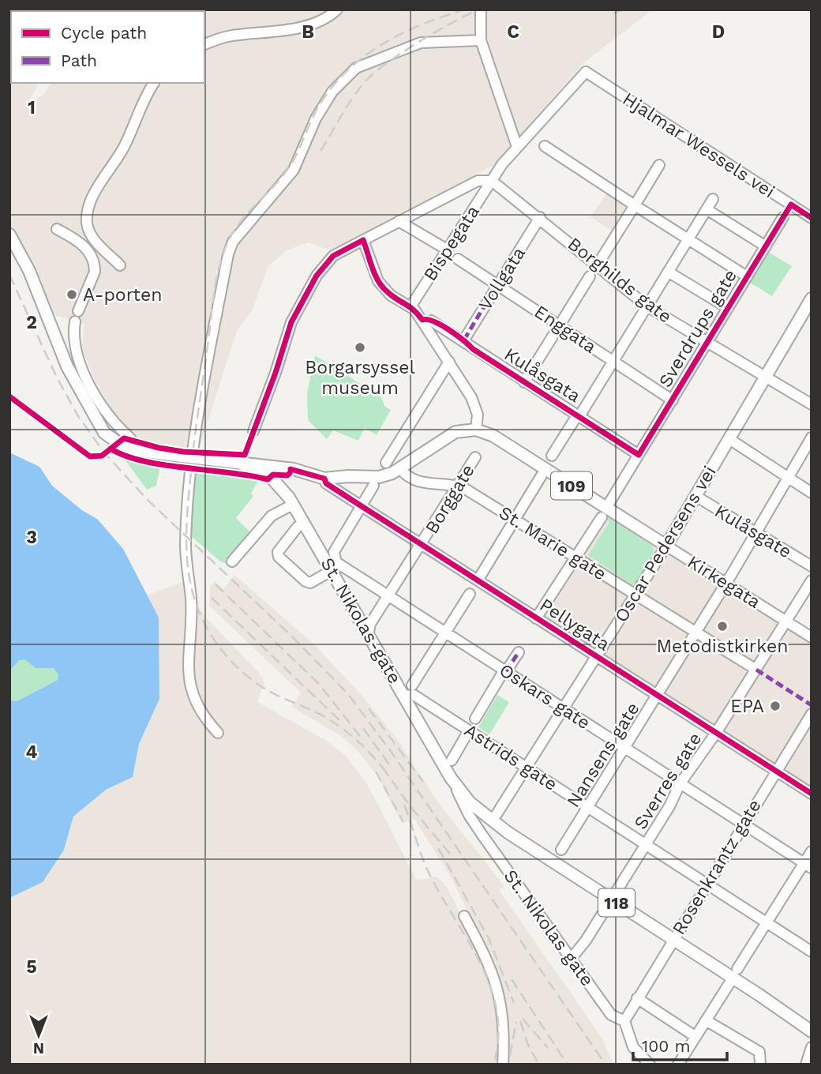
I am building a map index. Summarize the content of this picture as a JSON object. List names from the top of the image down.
{
  "streets": {
    "main road": [
      "109",
      "Oscar Pedersens vei",
      "Kirkegata",
      "St. Nikolas-gate",
      "118"
    ],
    "street": [
      "Hjalmar Wessels vei",
      "Bispegata",
      "Vollgata",
      "Borghilds gate",
      "Sverdrups gate",
      "Enggata",
      "Kulåsgata",
      "Borggate",
      "Kulåsgate",
      "St. Marie gate",
      "Pellygata",
      "Oskars gate",
      "Nansens gate",
      "Astrids gate",
      "Sverres gate",
      "Rosenkrantz gate",
      "St. Nikolas gate"
    ]
  },
  "crossings": [
    ["Hjalmar Wessels vei", "Bispegata"],
    ["Bispegata", "Borghilds gate"],
    ["Vollgata", "Borghilds gate"],
    ["Vollgata", "Enggata"],
    ["Vollgata", "Kulåsgata"],
    ["Borghilds gate", "Sverdrups gate"],
    ["Borghilds gate", "Oscar Pedersens vei"],
    ["Sverdrups gate", "Enggata"],
    ["Sverdrups gate", "Kulåsgata"],
    ["Sverdrups gate", "St. Marie gate"],
    ["Sverdrups gate", "Kirkegata"],
    ["Sverdrups gate", "Pellygata"],
    ["Borggate", "St. Marie gate"],
    ["Borggate", "St. Nikolas-gate"],
    ["Borggate", "Pellygata"],
    ["Borggate", "Oskars gate"],
    ["Kulåsgate", "Oscar Pedersens vei"],
    ["Kulåsgate", "Nansens gate"],
    ["St. Marie gate", "Oscar Pedersens vei"],
    ["St. Marie gate", "Nansens gate"],
    ["St. Marie gate", "Sverres gate"],
    ["Oscar Pedersens vei", "Kirkegata"],
    ["Oscar Pedersens vei", "Pellygata"],
    ["Oscar Pedersens vei", "Oskars gate"],
    ["Oscar Pedersens vei", "Astrids gate"],
    ["Kirkegata", "Nansens gate"],
    ["Kirkegata", "Sverres gate"],
    ["St. Nikolas-gate", "Oskars gate"],
    ["St. Nikolas-gate", "Astrids gate"],
    ["St. Nikolas-gate", "118"],
    ["St. Nikolas-gate", "St. Nikolas gate"],
    ["Pellygata", "Nansens gate"],
    ["Pellygata", "Sverres gate"],
    ["Pellygata", "Rosenkrantz gate"],
    ["Oskars gate", "Nansens gate"],
    ["Oskars gate", "Sverres gate"],
    ["Oskars gate", "Rosenkrantz gate"],
    ["Nansens gate", "Astrids gate"],
    ["Astrids gate", "Sverres gate"],
    ["Astrids gate", "Rosenkrantz gate"],
    ["Sverres gate", "118"],
    ["Sverres gate", "St. Nikolas gate"],
    ["Rosenkrantz gate", "118"],
    ["Rosenkrantz gate", "St. Nikolas gate"],
    ["118", "St. Nikolas gate"]
  ],
  "places": [
    "A-porten",
    "Borgarsyssel museum",
    "Metodistkirken",
    "EPA"
  ],
  "legend": ["Cycle path", "Path"],
  "scale_bar": "100 m",
  "north": "bottom",
  "grid": {
    "columns": ["B", "C", "D"],
    "rows": [
      "1",
      "2",
      "3",
      "4",
      "5"
    ]
  }
}
